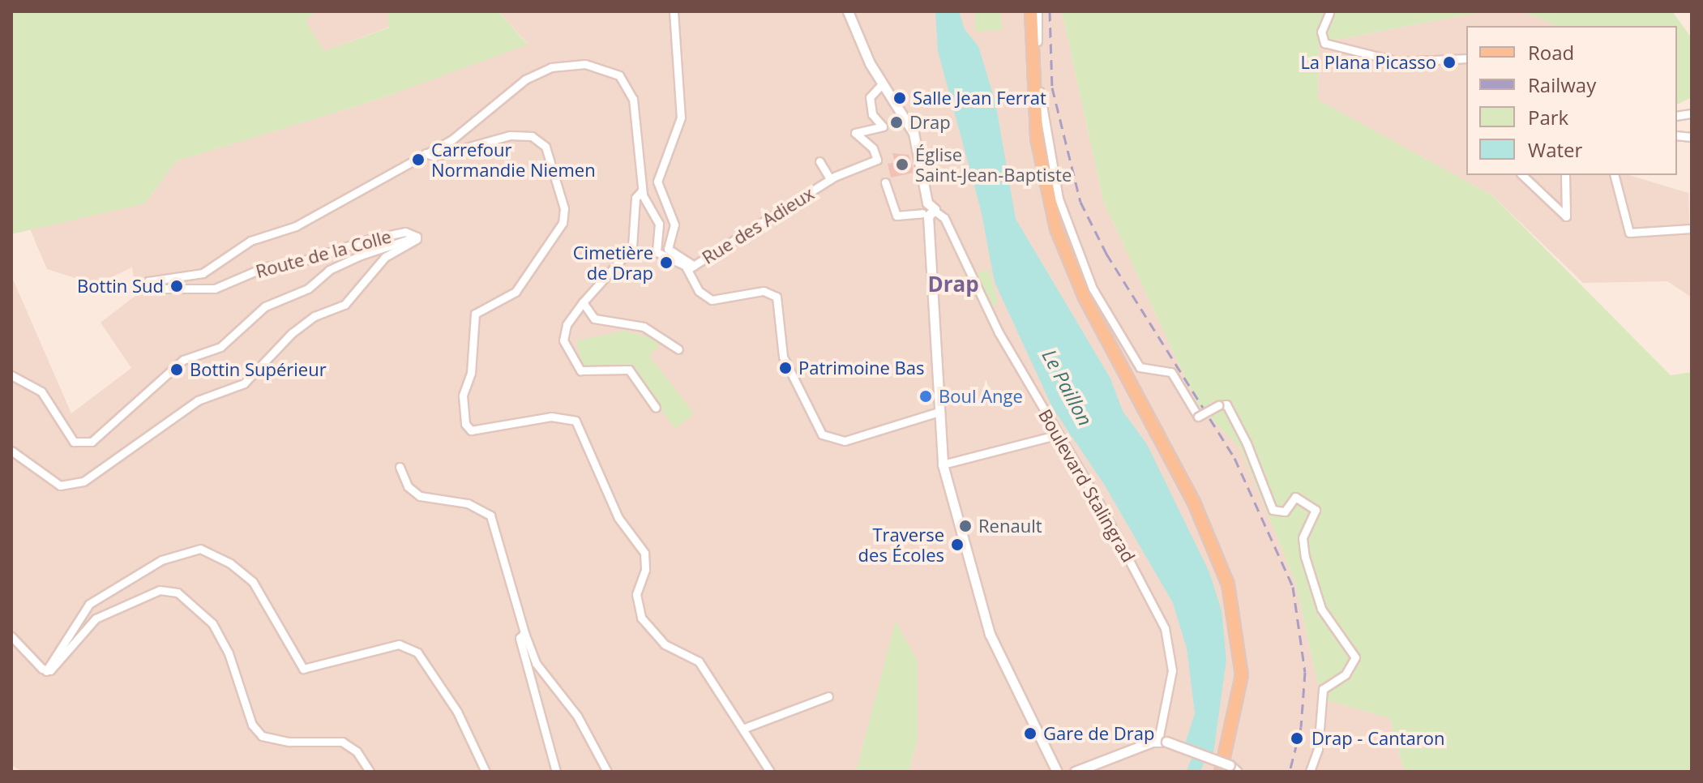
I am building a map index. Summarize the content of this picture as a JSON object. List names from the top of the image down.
{
  "streets": {
    "street": ["Rue des Adieux", "Route de la Colle", "Boulevard Stalingrad"]
  },
  "districts": ["Drap"],
  "water": ["Le Paillon"],
  "places": [
    "La Plana Picasso",
    "Salle Jean Ferrat",
    "Drap",
    "Carrefour Normandie Niemen",
    "Église Saint-Jean-Baptiste",
    "Cimetière de Drap",
    "Bottin Sud",
    "Patrimoine Bas",
    "Bottin Supérieur",
    "Boul Ange",
    "Renault",
    "Traverse des Écoles",
    "Gare de Drap",
    "Drap - Cantaron"
  ],
  "legend": [
    "Road",
    "Railway",
    "Park",
    "Water"
  ]
}
